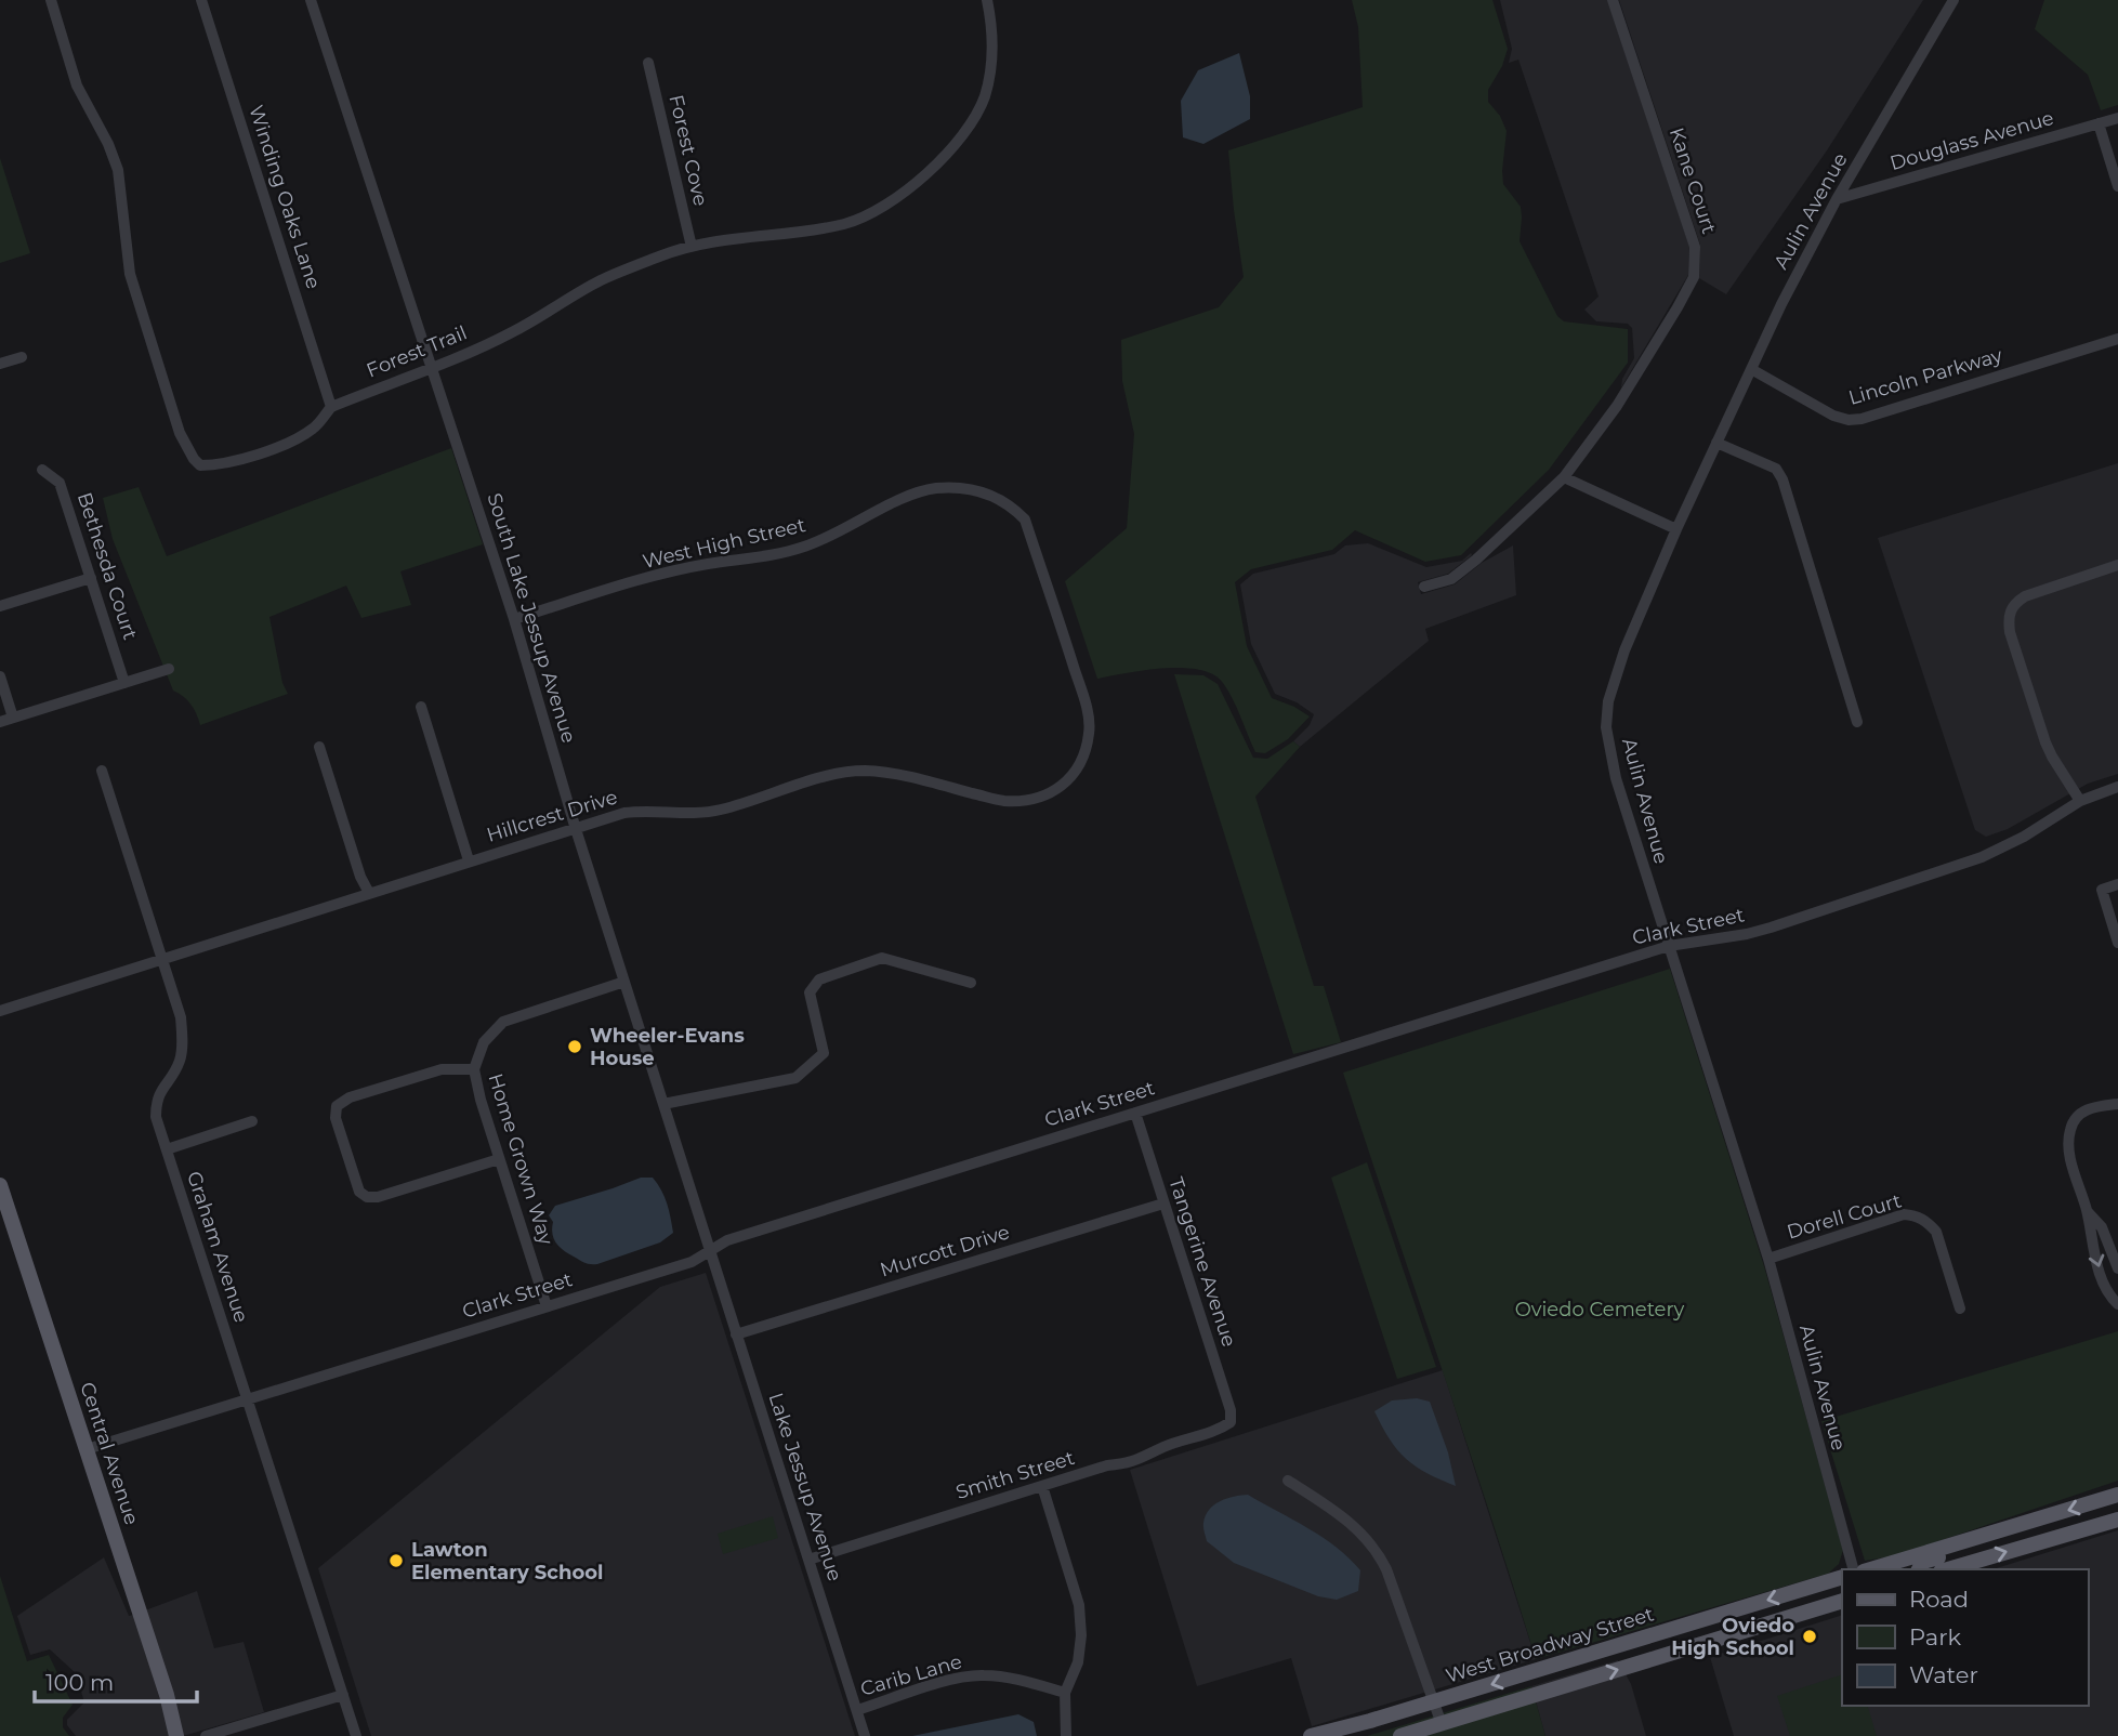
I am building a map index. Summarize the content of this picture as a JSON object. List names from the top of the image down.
{
  "streets": {
    "main road": ["Central Avenue", "West Broadway Street"],
    "street": [
      "Douglass Avenue",
      "Forest Cove",
      "Kane Court",
      "Winding Oaks Lane",
      "Aulin Avenue",
      "Forest Trail",
      "Lincoln Parkway",
      "West High Street",
      "Bethesda Court",
      "South Lake Jessup Avenue",
      "Hillcrest Drive",
      "Clark Street",
      "Home Grown Way",
      "Dorell Court",
      "Graham Avenue",
      "Murcott Drive",
      "Tangerine Avenue",
      "Smith Street",
      "Lake Jessup Avenue",
      "Carib Lane"
    ]
  },
  "crossings": [
    ["Douglass Avenue", "Aulin Avenue"],
    ["Forest Cove", "Forest Trail"],
    ["Winding Oaks Lane", "Forest Trail"],
    ["Aulin Avenue", "Lincoln Parkway"],
    ["Aulin Avenue", "Clark Street"],
    ["Aulin Avenue", "Dorell Court"],
    ["Forest Trail", "South Lake Jessup Avenue"],
    ["West High Street", "South Lake Jessup Avenue"],
    ["West High Street", "Hillcrest Drive"],
    ["South Lake Jessup Avenue", "Hillcrest Drive"],
    ["South Lake Jessup Avenue", "Clark Street"],
    ["South Lake Jessup Avenue", "Home Grown Way"],
    ["South Lake Jessup Avenue", "Lake Jessup Avenue"],
    ["Hillcrest Drive", "Graham Avenue"],
    ["Clark Street", "Home Grown Way"],
    ["Clark Street", "Graham Avenue"],
    ["Clark Street", "Tangerine Avenue"],
    ["Clark Street", "Central Avenue"],
    ["Clark Street", "Lake Jessup Avenue"],
    ["Murcott Drive", "Tangerine Avenue"],
    ["Murcott Drive", "Lake Jessup Avenue"],
    ["Tangerine Avenue", "Smith Street"],
    ["Smith Street", "Lake Jessup Avenue"],
    ["Lake Jessup Avenue", "Carib Lane"]
  ],
  "parks": ["Oviedo Cemetery"],
  "places": ["Wheeler-Evans House", "Lawton Elementary School", "Oviedo High School"],
  "legend": ["Road", "Park", "Water"],
  "scale_bar": "100 m"
}
